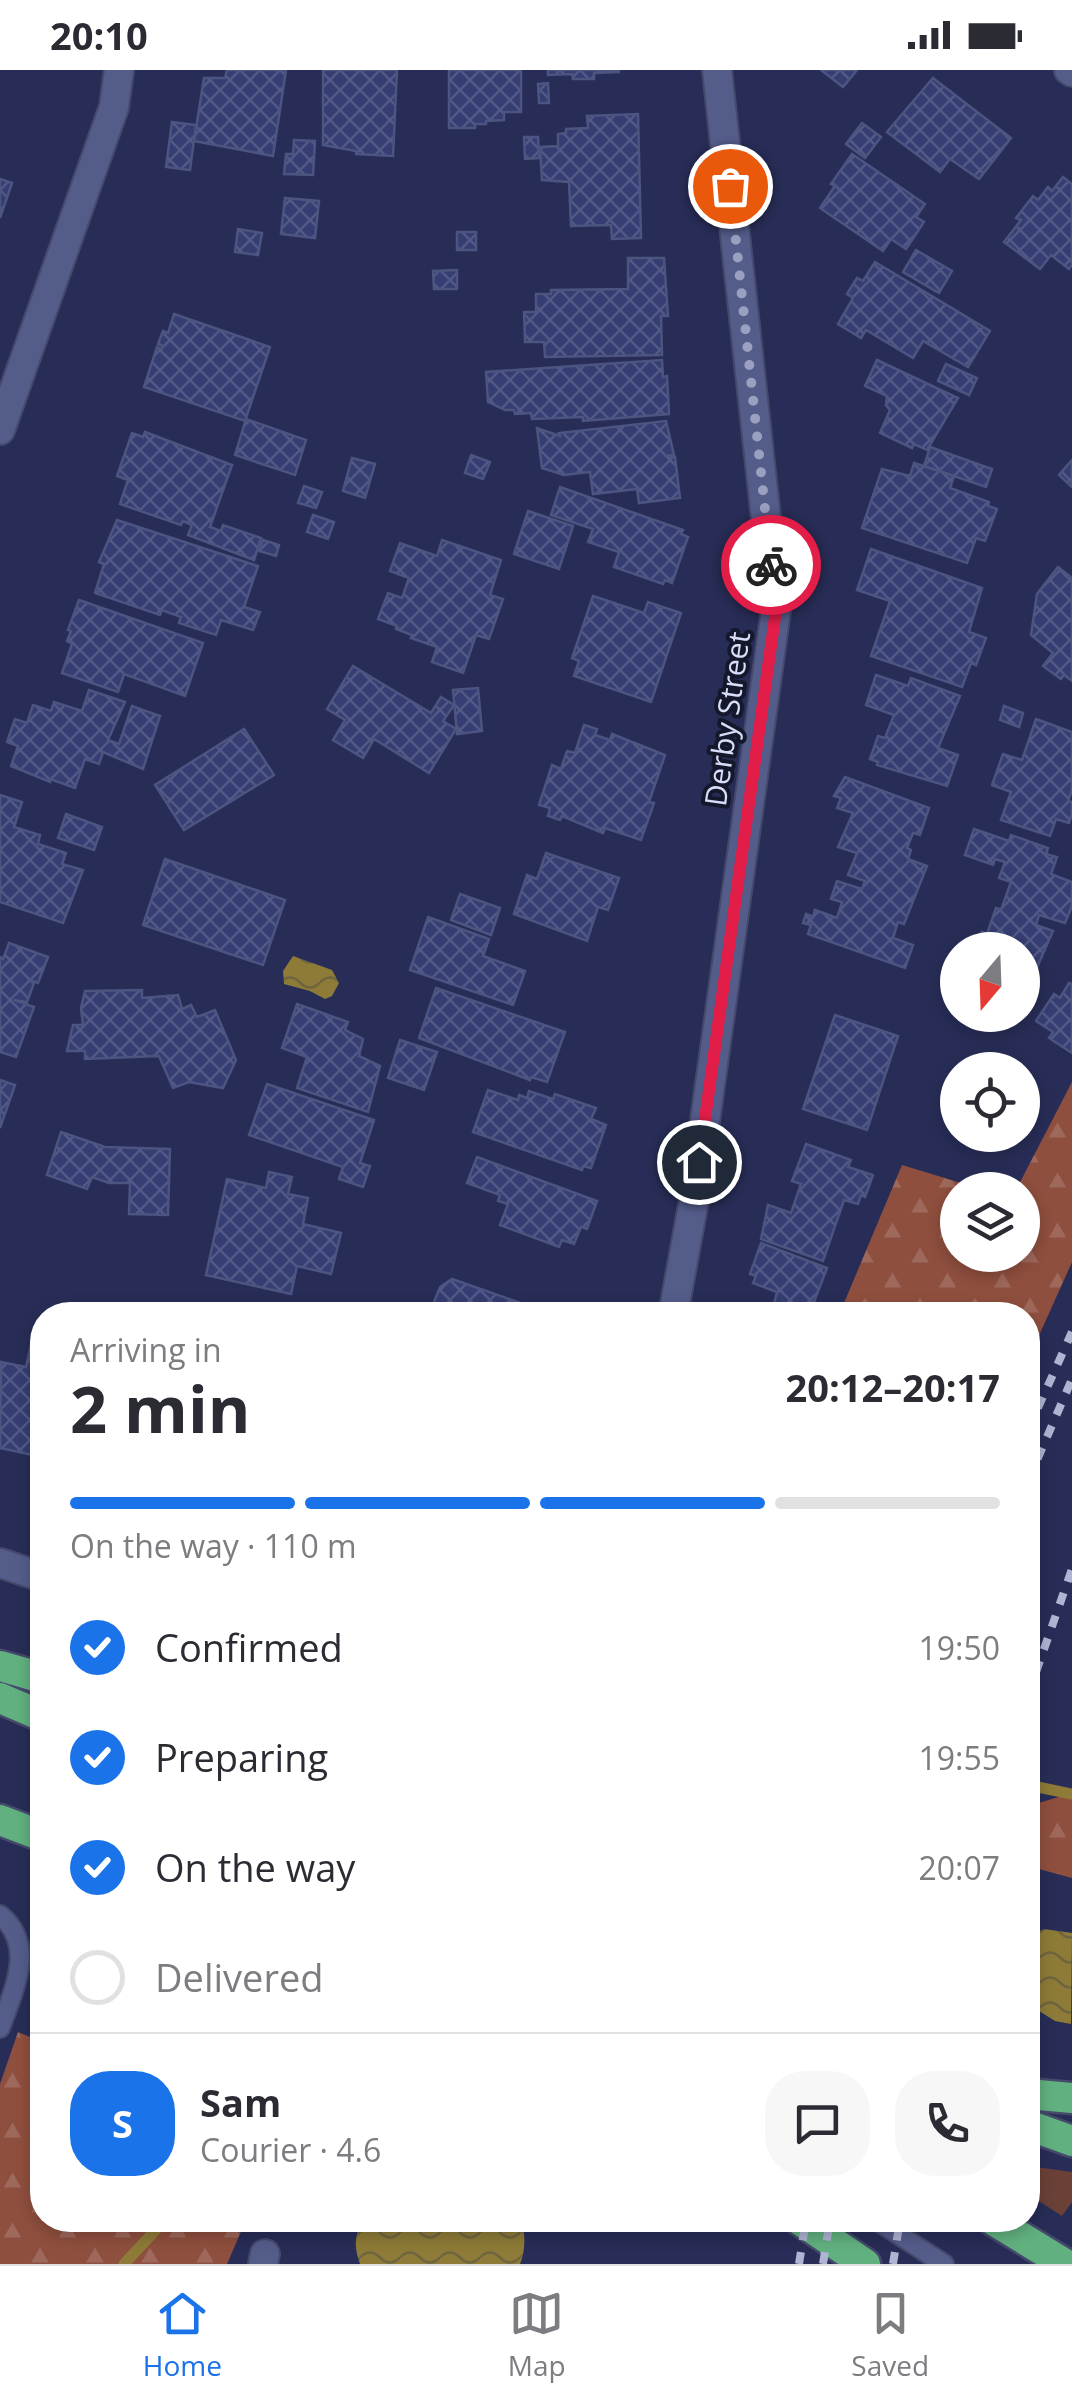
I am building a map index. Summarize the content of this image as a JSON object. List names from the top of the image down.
{
  "streets": {
    "street": ["Derby Street"]
  },
  "north": "bottom",
  "page": {
    "status": "20:10",
    "heading": ["2 min", "Arriving in", "20:12–20:17"],
    "panel": ["Sam", "Courier · 4.6"],
    "bar": "On the way · 110 m",
    "list": [
      ["Confirmed", "19:50"],
      ["Preparing", "19:55"],
      ["On the way", "20:07"],
      "Delivered"
    ],
    "round": "S",
    "tabs": ["Home", "Map", "Saved"]
  }
}
